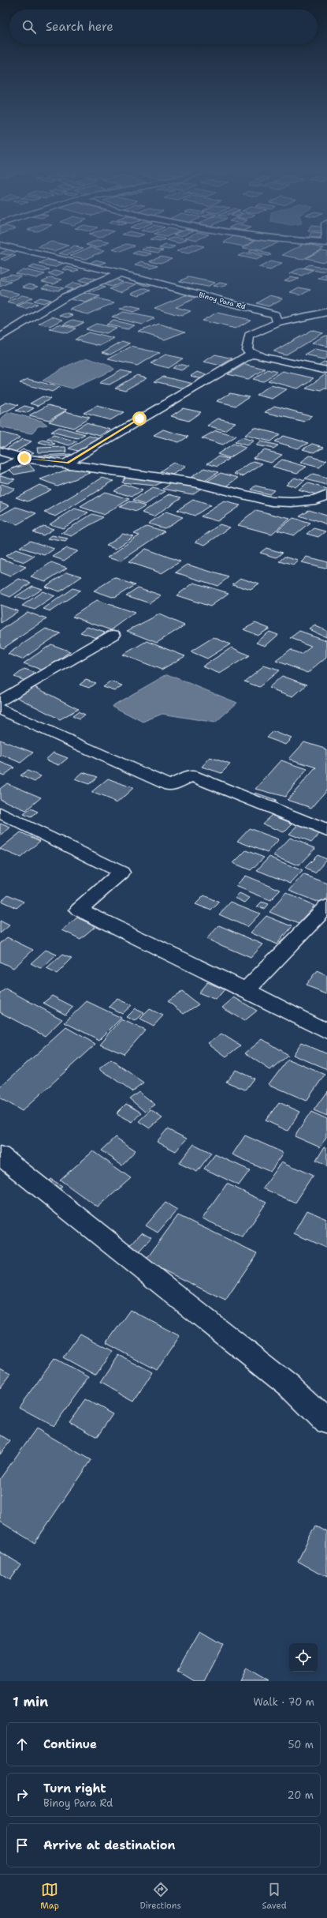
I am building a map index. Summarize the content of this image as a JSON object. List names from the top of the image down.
{
  "streets": {
    "street": ["Binoy Para Rd"]
  },
  "page": {
    "search": "Search here",
    "heading": ["1 min", "Walk · 70 m"],
    "list": [
      ["Continue", "50 m"],
      ["Turn right", "Binoy Para Rd", "20 m"],
      "Arrive at destination"
    ],
    "nav": ["Map", "Directions", "Saved"]
  }
}
